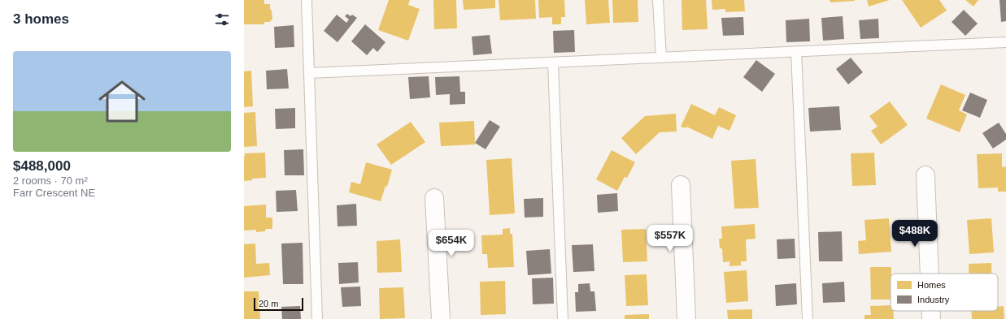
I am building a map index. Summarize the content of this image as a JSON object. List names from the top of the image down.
{
  "legend": ["Homes", "Industry"],
  "scale_bar": "20 m",
  "page": {
    "heading": "3 homes",
    "list": [
      {
        "name": "$488,000",
        "note": "2 rooms · 70 m² · Farr Crescent NE"
      }
    ],
    "price": ["$488K", "$557K", "$654K"],
    "scale": "20 m"
  }
}
